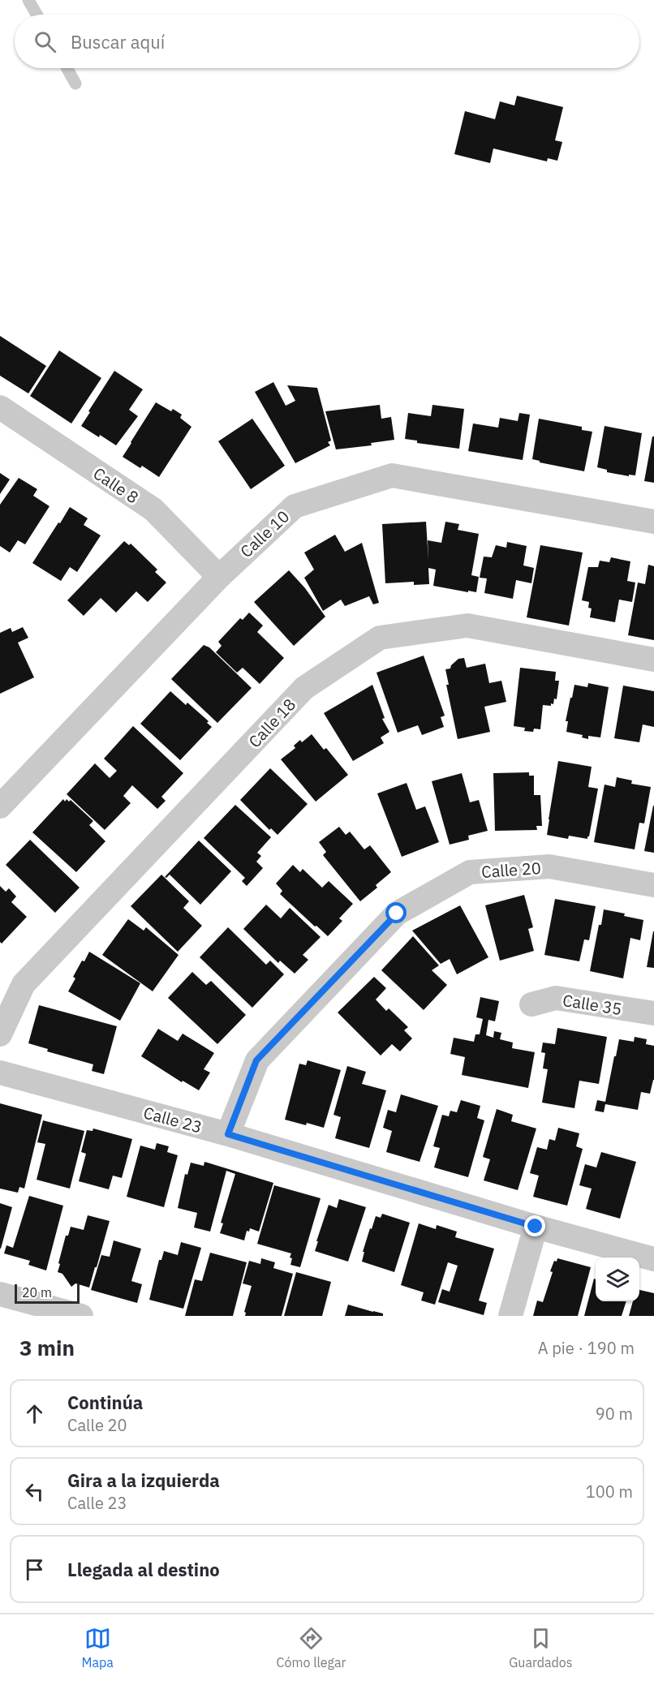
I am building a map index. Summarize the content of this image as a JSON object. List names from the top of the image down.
{
  "streets": {
    "street": [
      "Calle 8",
      "Calle 10",
      "Calle 18",
      "Calle 20",
      "Calle 35",
      "Calle 23"
    ]
  },
  "crossings": [
    ["Calle 8", "Calle 10"],
    ["Calle 20", "Calle 23"]
  ],
  "scale_bar": "20 m",
  "page": {
    "search": "Buscar aquí",
    "scale": "20 m",
    "heading": ["3 min", "A pie · 190 m"],
    "list": [
      ["Continúa", "Calle 20", "90 m"],
      ["Gira a la izquierda", "Calle 23", "100 m"],
      "Llegada al destino"
    ],
    "nav": ["Mapa", "Cómo llegar", "Guardados"]
  }
}
